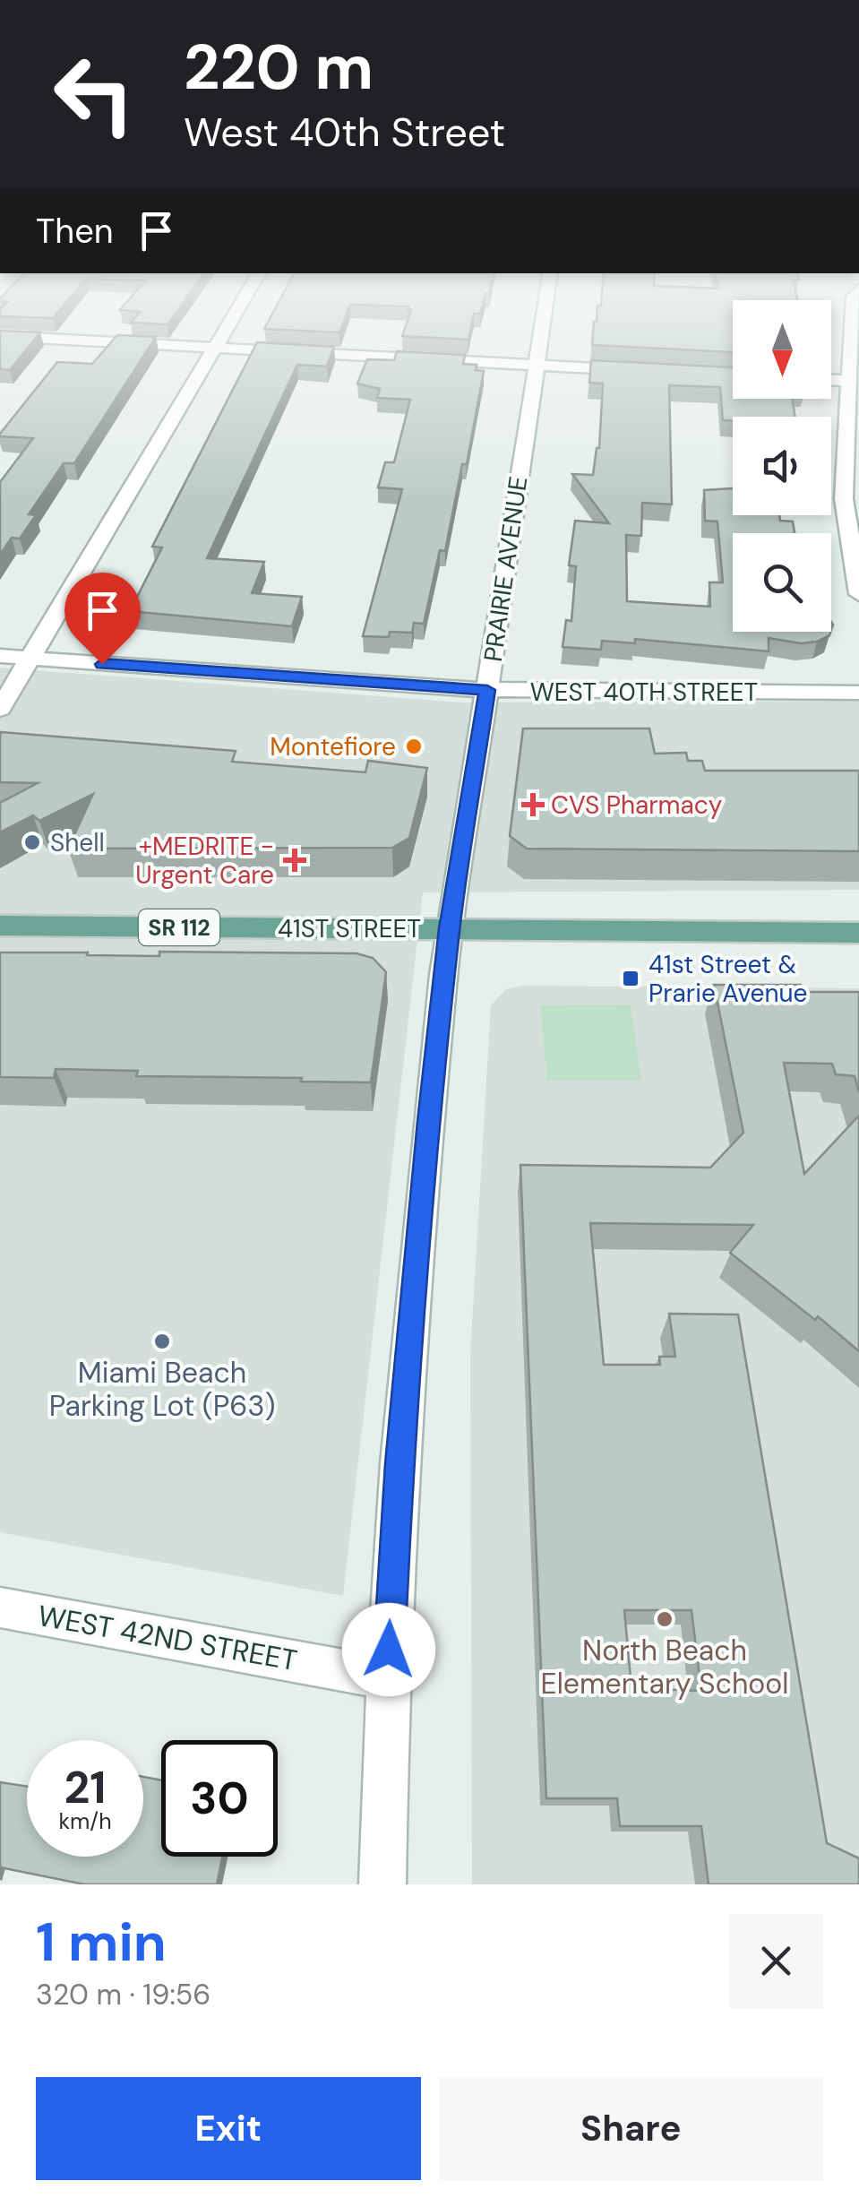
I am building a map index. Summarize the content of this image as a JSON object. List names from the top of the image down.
{
  "streets": {
    "main road": ["SR 112", "41ST STREET"],
    "street": ["PRAIRIE AVENUE", "WEST 40TH STREET", "WEST 42ND STREET"]
  },
  "crossings": [
    ["PRAIRIE AVENUE", "WEST 40TH STREET"],
    ["PRAIRIE AVENUE", "41ST STREET"],
    ["PRAIRIE AVENUE", "WEST 42ND STREET"]
  ],
  "places": {
    "other": [
      "Montefiore",
      "Shell",
      "Miami Beach Parking Lot (P63)",
      "North Beach Elementary School"
    ],
    "health": ["CVS Pharmacy", "+MEDRITE - Urgent Care"],
    "transit": ["41st Street & Prarie Avenue"]
  },
  "north": "bottom",
  "page": {
    "turn": ["220 m", "West 40th Street"],
    "then": "Then",
    "speed": "21 km/h",
    "limit": "30",
    "heading": ["1 min", "320 m · 19:56"],
    "buttons": ["Exit", "Share"]
  }
}
